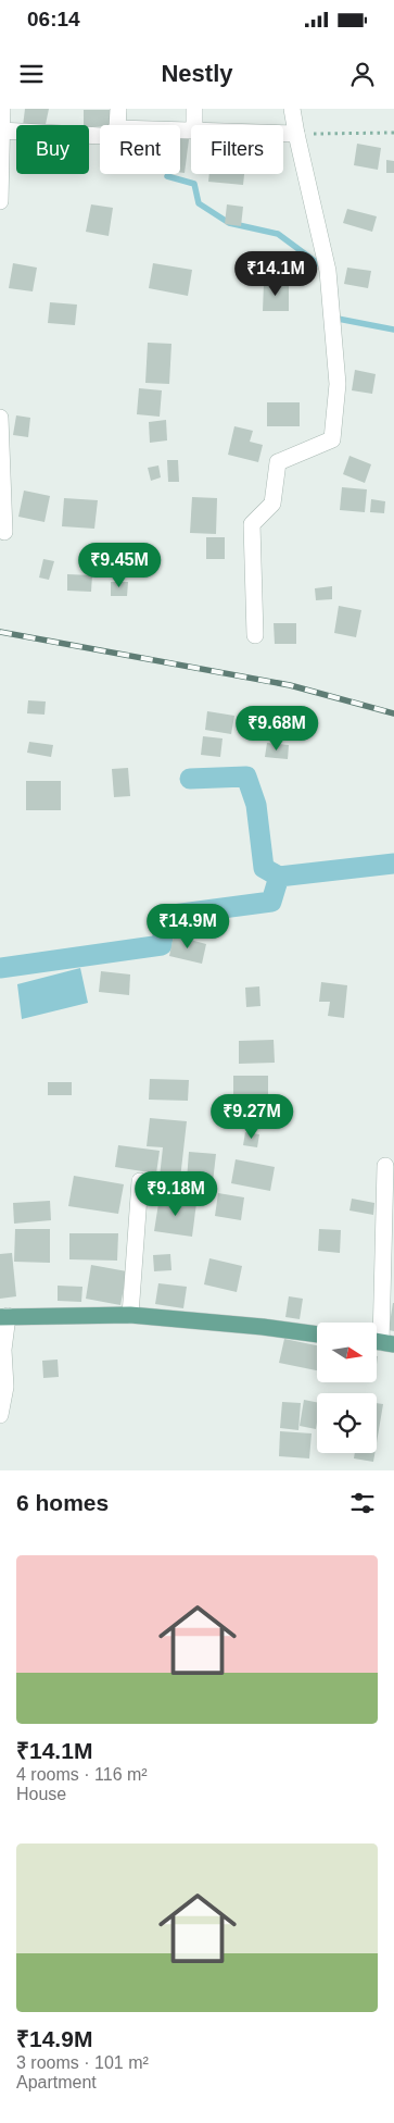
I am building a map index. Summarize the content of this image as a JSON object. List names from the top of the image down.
{
  "north": "right",
  "page": {
    "status": "06:14",
    "header": "Nestly",
    "chip": ["Buy", "Rent", "Filters"],
    "price": [
      "₹14.1M",
      "₹9.45M",
      "₹9.68M",
      "₹14.9M",
      "₹9.27M",
      "₹9.18M"
    ],
    "heading": "6 homes",
    "list": [
      {
        "name": "₹14.1M",
        "note": "4 rooms · 116 m² · House"
      },
      {
        "name": "₹14.9M",
        "note": "3 rooms · 101 m² · Apartment"
      }
    ]
  }
}
